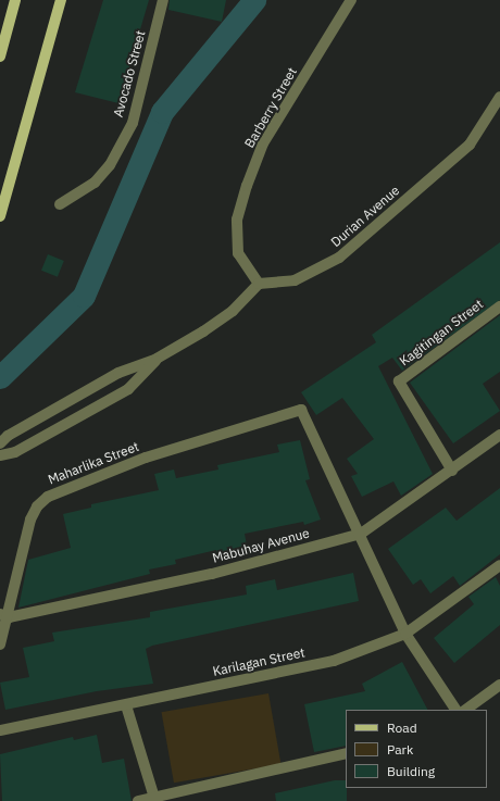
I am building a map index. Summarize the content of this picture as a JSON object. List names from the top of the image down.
{
  "streets": {
    "street": [
      "Avocado Street",
      "Barberry Street",
      "Durian Avenue",
      "Kagitingan Street",
      "Maharlika Street",
      "Mabuhay Avenue",
      "Karilagan Street"
    ]
  },
  "crossings": [
    ["Barberry Street", "Durian Avenue"],
    ["Kagitingan Street", "Mabuhay Avenue"],
    ["Maharlika Street", "Mabuhay Avenue"]
  ],
  "legend": ["Road", "Park", "Building"]
}
